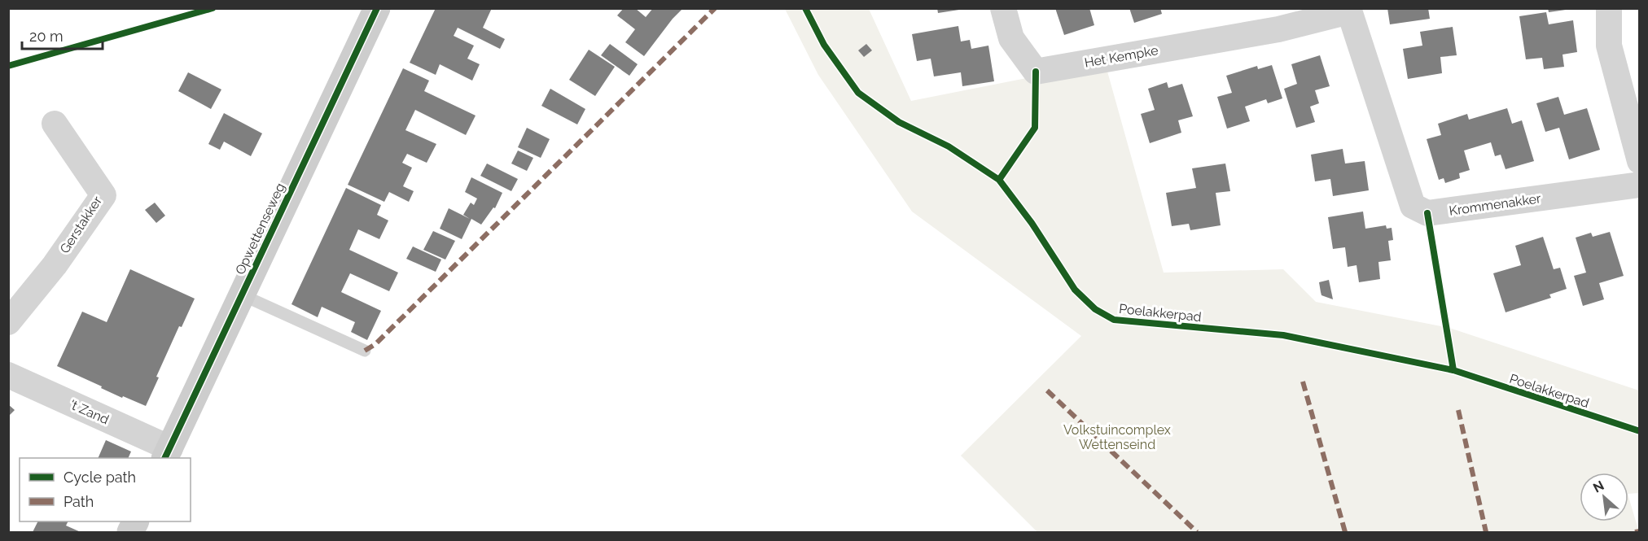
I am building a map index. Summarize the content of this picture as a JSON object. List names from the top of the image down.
{
  "streets": {
    "street": [
      "Het Kempke",
      "Krommenakker",
      "Gerstakker",
      "Opwettenseweg",
      "'t Zand"
    ],
    "cycle path": ["Poelakkerpad"]
  },
  "crossings": [
    ["Het Kempke", "Krommenakker"],
    ["Opwettenseweg", "'t Zand"]
  ],
  "parks": ["Volkstuincomplex Wettenseind"],
  "legend": ["Cycle path", "Path"],
  "scale_bar": "20 m",
  "north": "top left"
}
